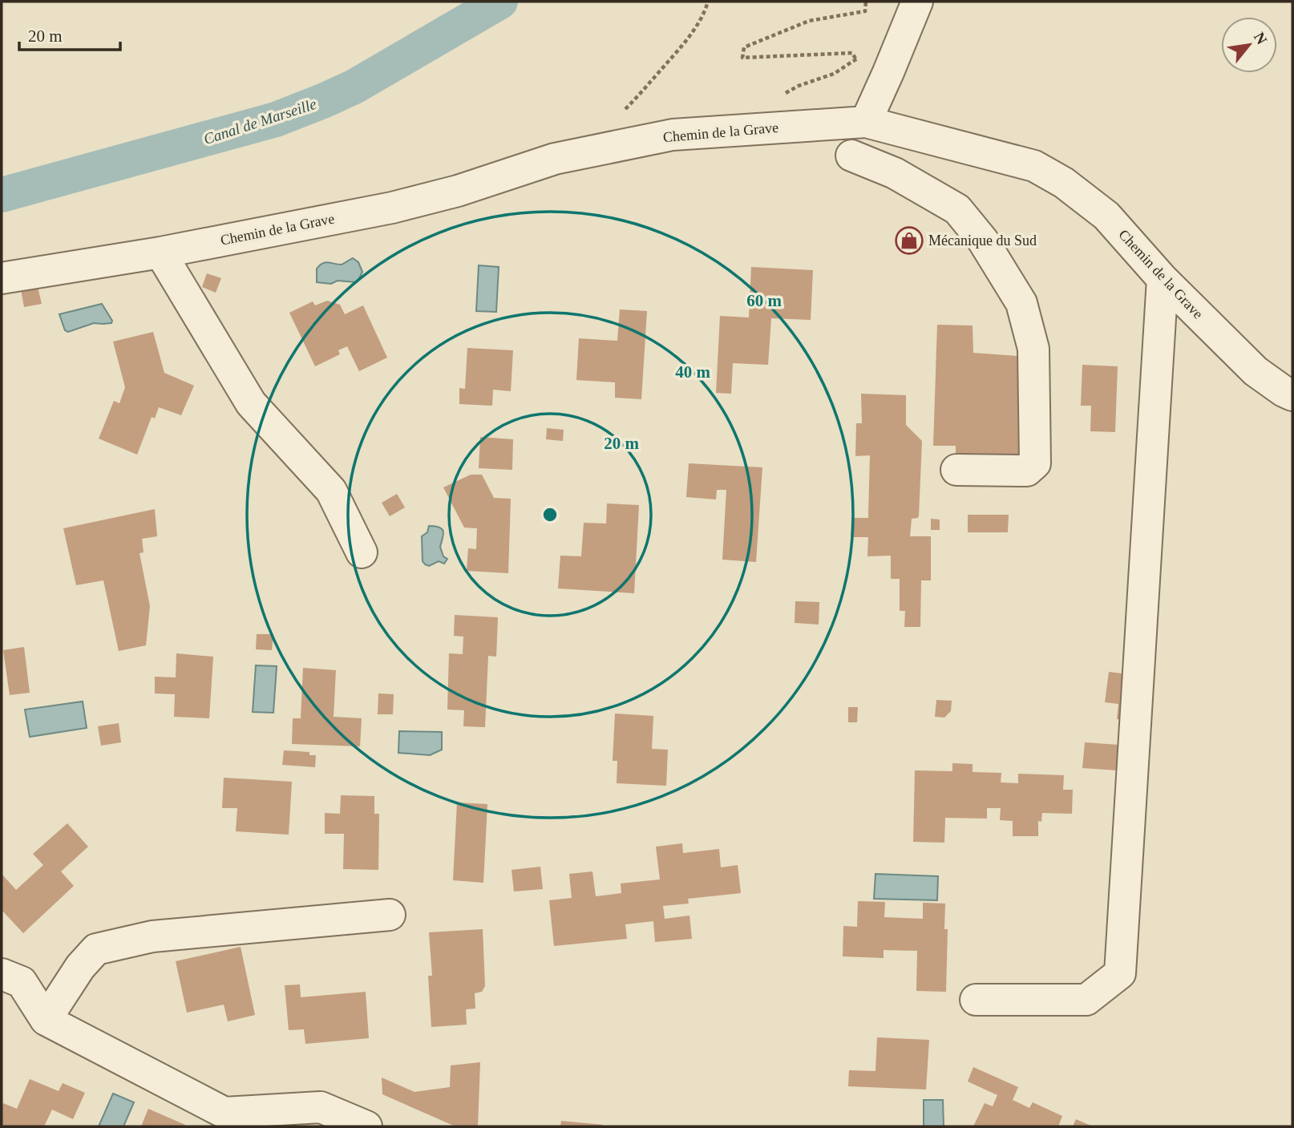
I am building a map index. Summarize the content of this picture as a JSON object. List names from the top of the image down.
{
  "streets": {
    "street": ["Chemin de la Grave"]
  },
  "water": ["Canal de Marseille"],
  "places": {
    "shop": ["Mécanique du Sud"]
  },
  "scale_bar": "20 m",
  "north": "top right",
  "rings": ["60 m", "40 m", "20 m"]
}
